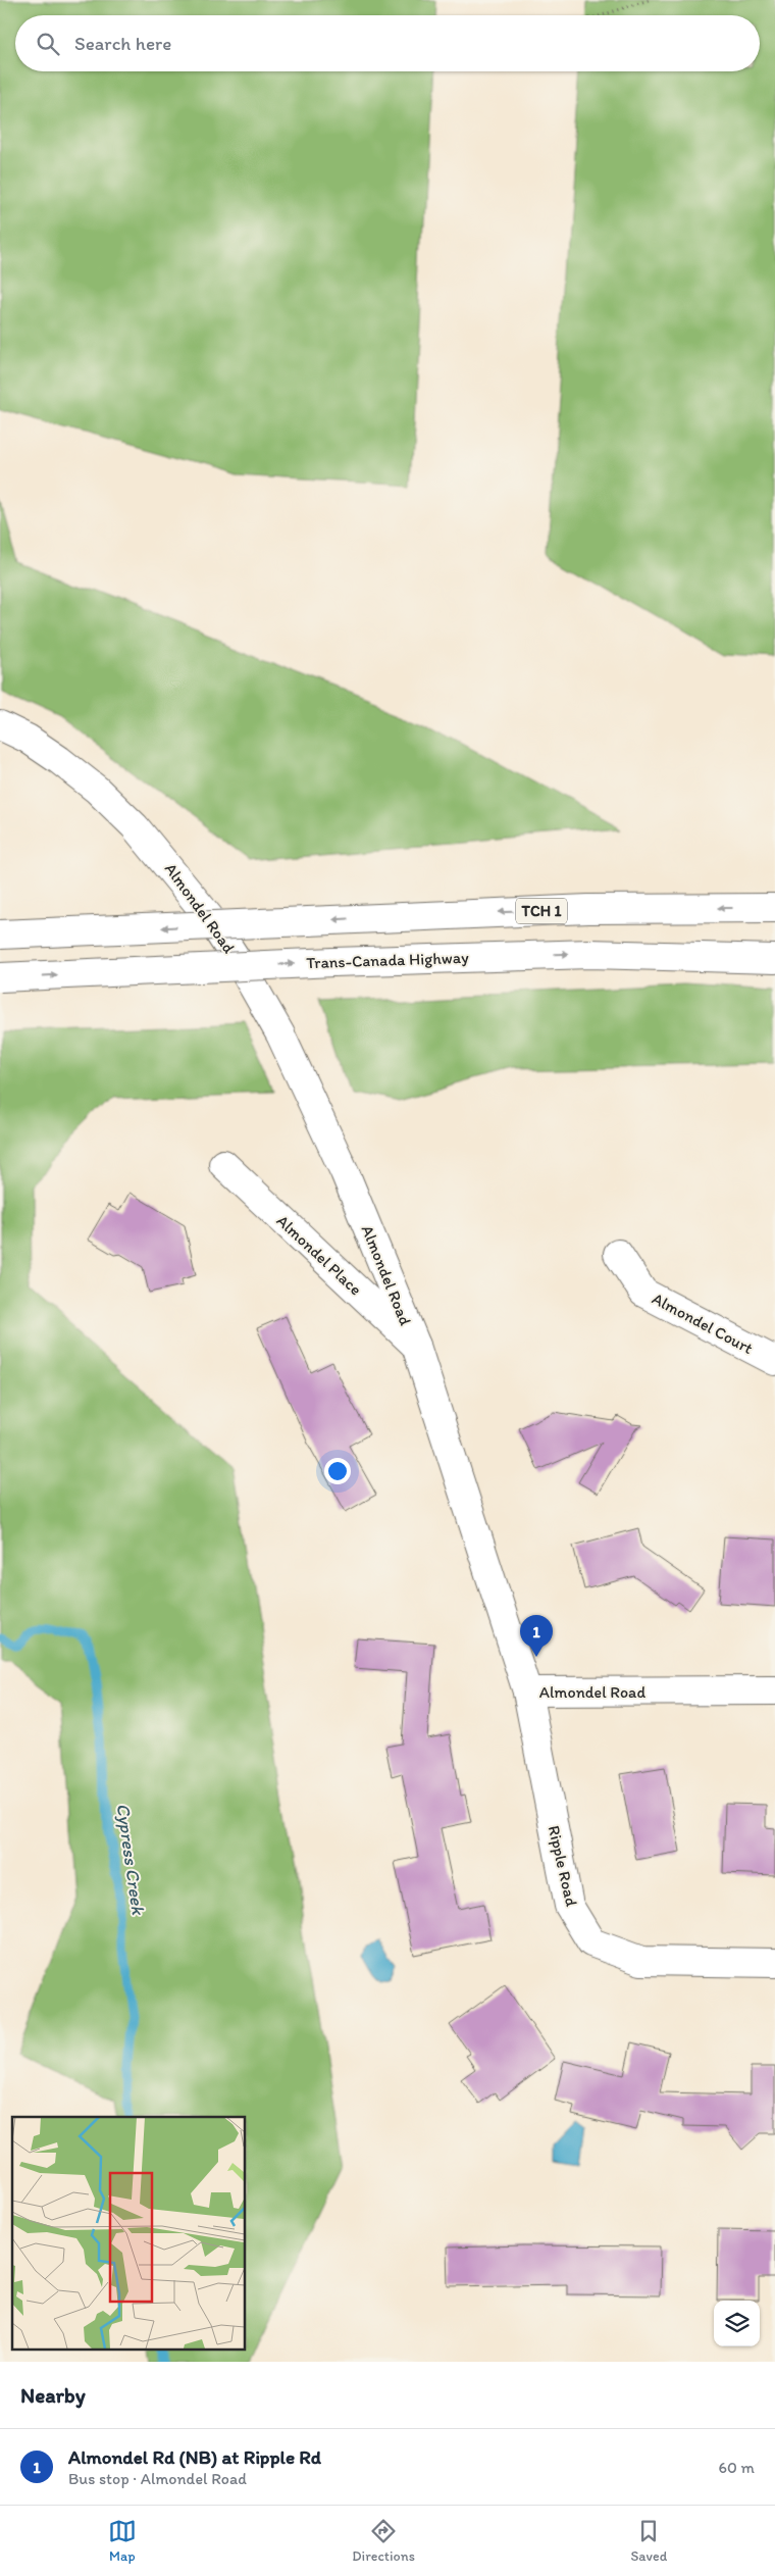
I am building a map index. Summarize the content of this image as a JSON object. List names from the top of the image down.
{
  "streets": {
    "main road": [
      "Almondel Road",
      "TCH 1",
      "Trans-Canada Highway",
      "Almondel Place",
      "Almondel Court",
      "Ripple Road"
    ]
  },
  "crossings": [
    ["Almondel Road", "Almondel Place"],
    ["Almondel Road", "Ripple Road"]
  ],
  "water": ["Cypress Creek"],
  "page": {
    "search": "Search here",
    "pins": "1",
    "heading": "Nearby",
    "list": [
      {
        "mark": "1",
        "name": "Almondel Rd (NB) at Ripple Rd",
        "note": "Bus stop · Almondel Road",
        "value": "60 m"
      }
    ],
    "nav": ["Map", "Directions", "Saved"]
  }
}
